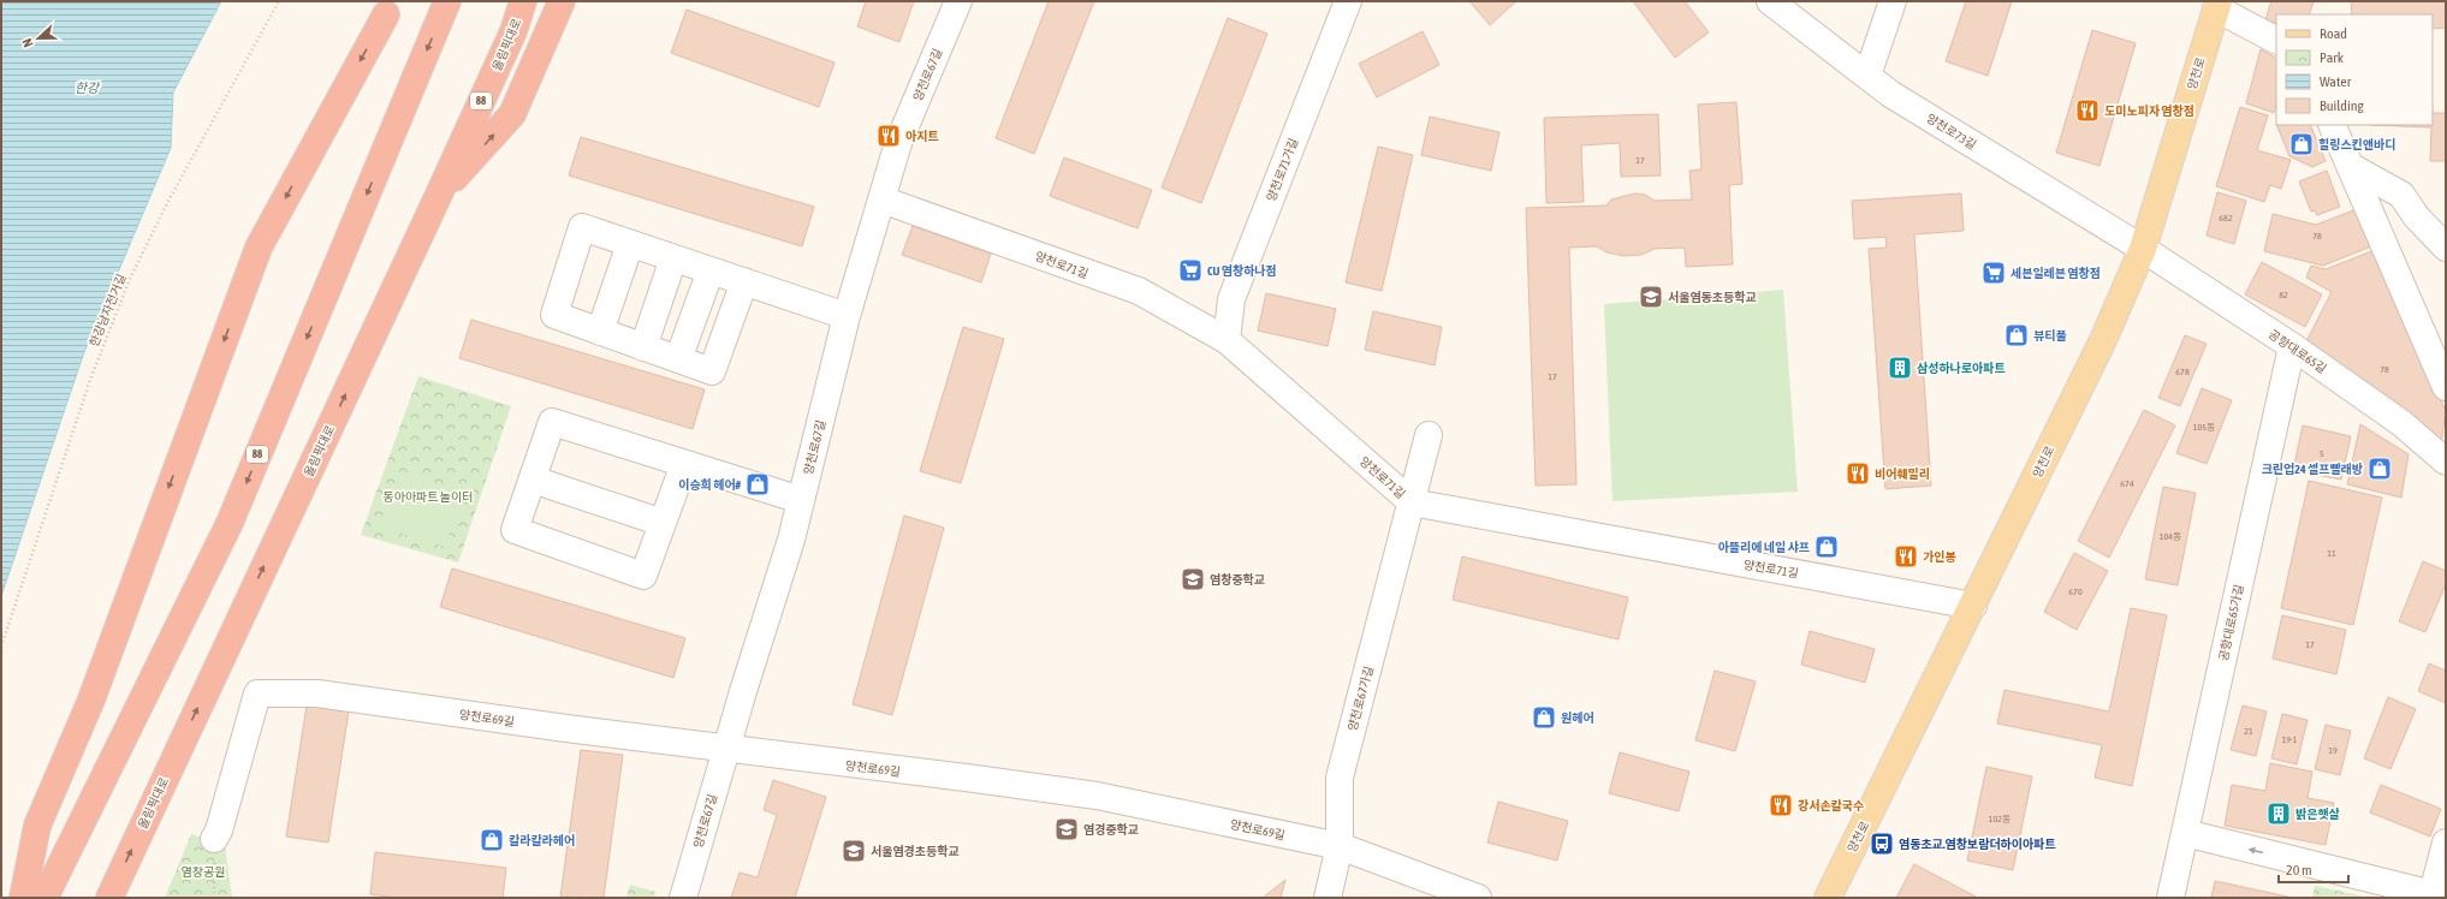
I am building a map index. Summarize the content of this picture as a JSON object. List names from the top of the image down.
{
  "streets": {
    "highway": ["올림픽대로", "88"],
    "main road": ["양천로"],
    "street": [
      "양천로67길",
      "양천로73길",
      "양천로71가길",
      "양천로71길",
      "공항대로65길",
      "공항대로65가길",
      "양천로67가길",
      "양천로69길"
    ],
    "path": ["한강남자전거길"]
  },
  "crossings": [
    ["양천로", "양천로73길"],
    ["양천로", "양천로71길"],
    ["양천로", "공항대로65길"],
    ["양천로67길", "양천로71길"],
    ["양천로67길", "양천로69길"],
    ["양천로73길", "공항대로65길"],
    ["양천로71가길", "양천로71길"],
    ["양천로71길", "양천로67가길"],
    ["공항대로65길", "공항대로65가길"],
    ["양천로67가길", "양천로69길"]
  ],
  "water": ["한강"],
  "parks": ["동아아파트 놀이터", "염창공원"],
  "places": {
    "restaurant": [
      "도미노피자 염창점",
      "아지트",
      "비어훼밀리",
      "가인봉",
      "강서손칼국수"
    ],
    "shop": [
      "힐링스킨앤바디",
      "뷰티풀",
      "크린업24 셀프빨래방",
      "이승희 헤어#",
      "아뜰리에 네일 샤프",
      "원헤어",
      "칼라칼라헤어"
    ],
    "supermarket": ["CU 염창하나점", "세븐일레븐 염창점"],
    "school or university": [
      "서울염동초등학교",
      "염창중학교",
      "염경중학교",
      "서울염경초등학교"
    ],
    "building": ["삼성하나로아파트", "밝은햇살"],
    "bus stop": ["염동초교.염창보람더하이아파트"]
  },
  "house_numbers": [
    "17",
    "682",
    "78",
    "82",
    "78",
    "678",
    "17",
    "105동",
    "5",
    "674",
    "104동",
    "11",
    "670",
    "17",
    "21",
    "19-1",
    "19",
    "102동"
  ],
  "legend": [
    "Road",
    "Park",
    "Water",
    "Building"
  ],
  "scale_bar": "20 m",
  "north": "left"
}
